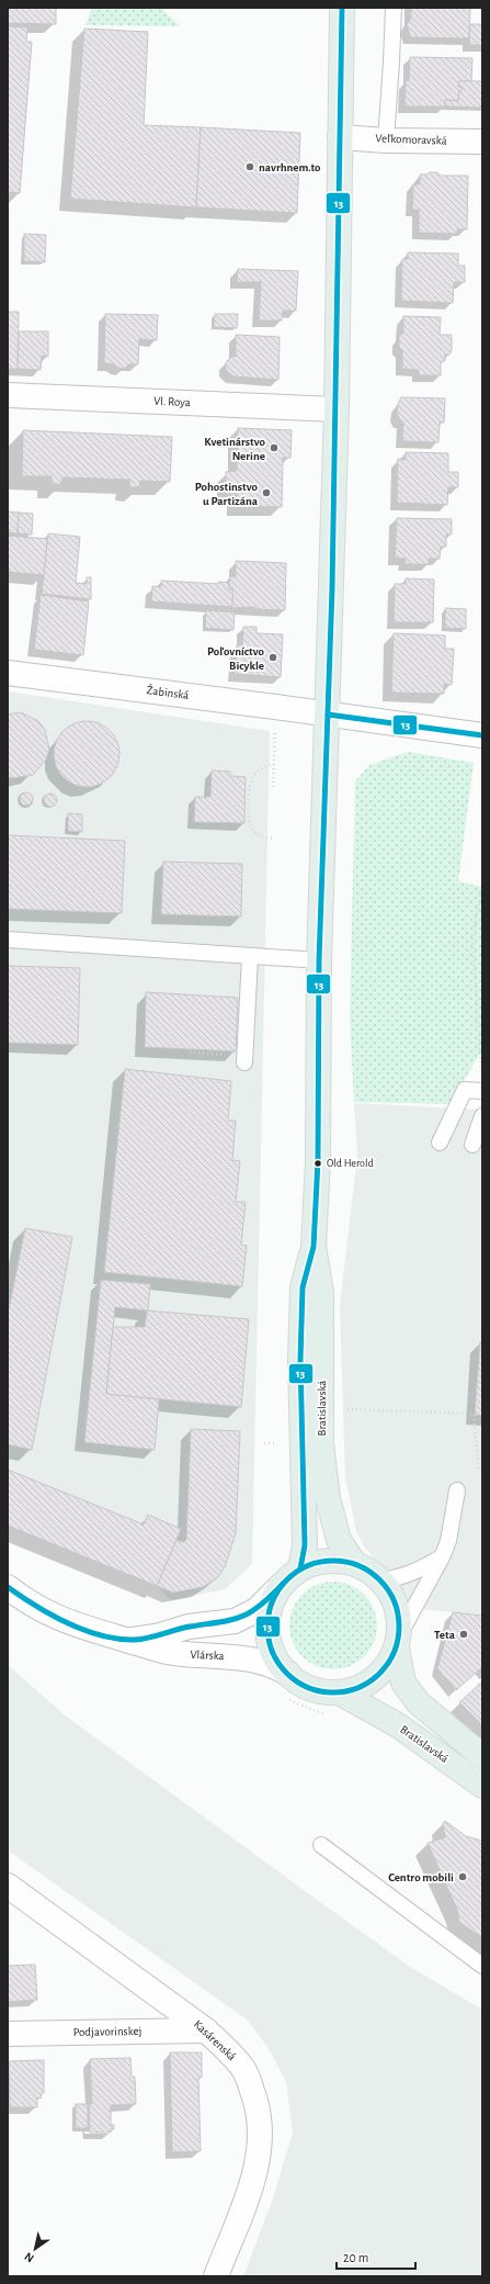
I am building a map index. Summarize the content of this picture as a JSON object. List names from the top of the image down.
{
  "streets": {
    "main road": ["Bratislavská"],
    "street": [
      "Veľkomoravská",
      "Vl. Roya",
      "Žabinská",
      "Vlárska",
      "Podjavorinskej",
      "Kasárenská"
    ]
  },
  "crossings": [
    ["Veľkomoravská", "Bratislavská"],
    ["Vl. Roya", "Bratislavská"],
    ["Žabinská", "Bratislavská"],
    ["Bratislavská", "Vlárska"],
    ["Podjavorinskej", "Kasárenská"]
  ],
  "places": [
    "navrhnem.to",
    "Kvetinárstvo Nerine",
    "Pohostinstvo u Partizána",
    "Poľovníctvo Bicykle",
    "Old Herold",
    "Teta",
    "Centro mobili"
  ],
  "lines": ["transit line 13"],
  "scale_bar": "20 m",
  "north": "bottom left"
}
